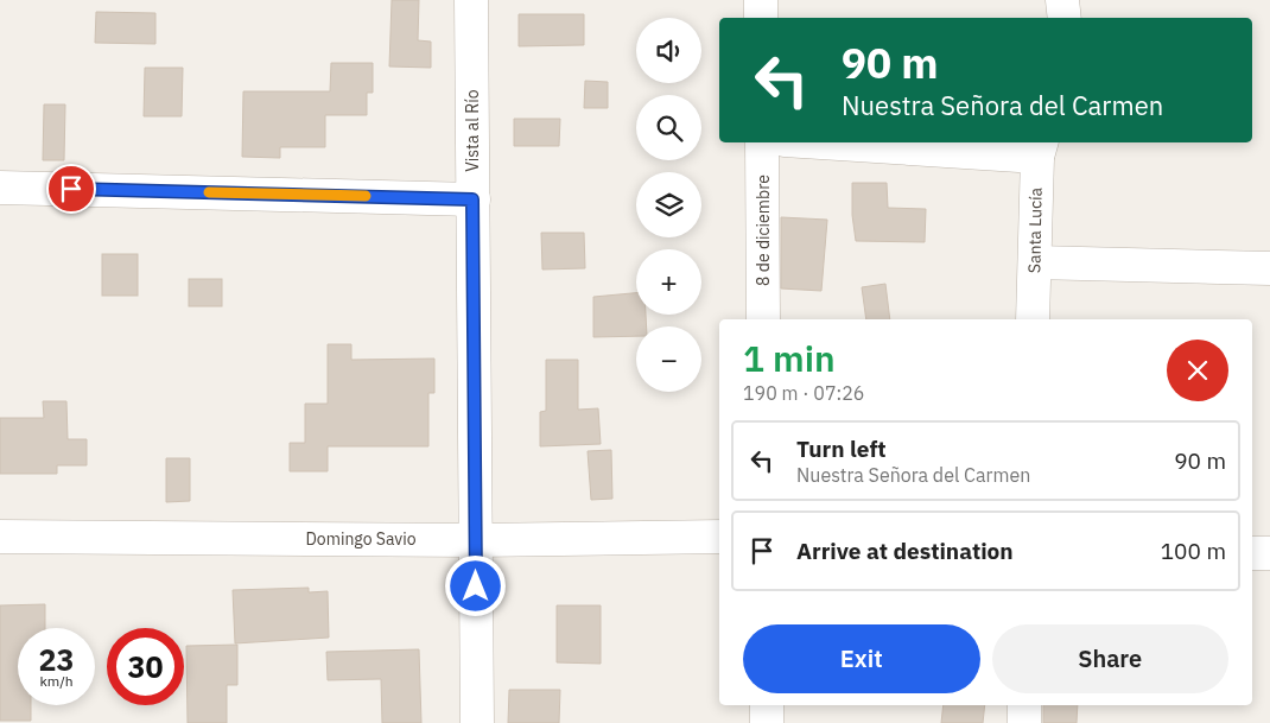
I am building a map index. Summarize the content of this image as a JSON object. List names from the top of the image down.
{
  "streets": {
    "street": [
      "Vista al Río",
      "8 de diciembre",
      "Santa Lucía",
      "Domingo Savio"
    ]
  },
  "crossings": [
    ["Vista al Río", "Domingo Savio"]
  ],
  "page": {
    "map_buttons": ["+", "−"],
    "turn": ["90 m", "Nuestra Señora del Carmen"],
    "heading": ["1 min", "190 m · 07:26"],
    "list": [
      {
        "name": "Turn left",
        "note": "Nuestra Señora del Carmen",
        "value": "90 m"
      },
      {
        "name": "Arrive at destination",
        "value": "100 m"
      }
    ],
    "buttons": ["Exit", "Share"],
    "speed": "23 km/h",
    "limit": "30"
  }
}
